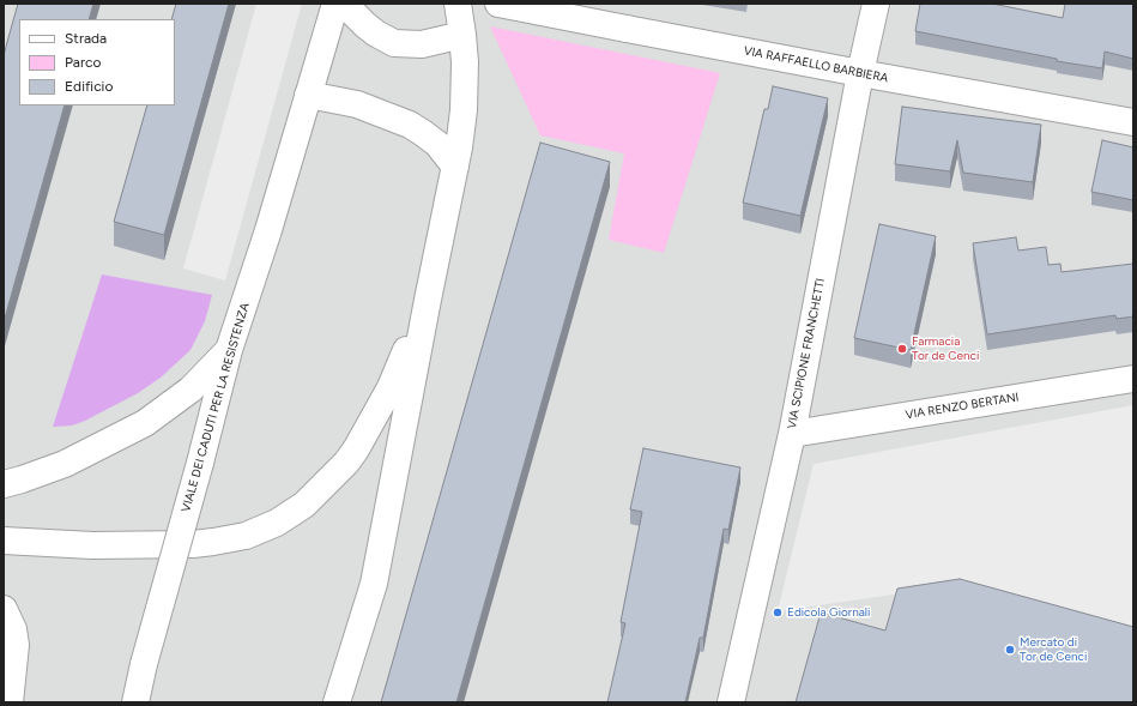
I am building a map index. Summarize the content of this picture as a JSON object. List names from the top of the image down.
{
  "streets": {
    "street": [
      "VIA RAFFAELLO BARBIERA",
      "VIA SCIPIONE FRANCHETTI",
      "VIA RENZO BERTANI",
      "VIALE DEI CADUTI PER LA RESISTENZA"
    ]
  },
  "crossings": [
    ["VIA RAFFAELLO BARBIERA", "VIA SCIPIONE FRANCHETTI"],
    ["VIA SCIPIONE FRANCHETTI", "VIA RENZO BERTANI"]
  ],
  "places": ["Farmacia Tor de Cenci", "Edicola Giornali", "Mercato di Tor de Cenci"],
  "legend": ["Strada", "Parco", "Edificio"]
}
